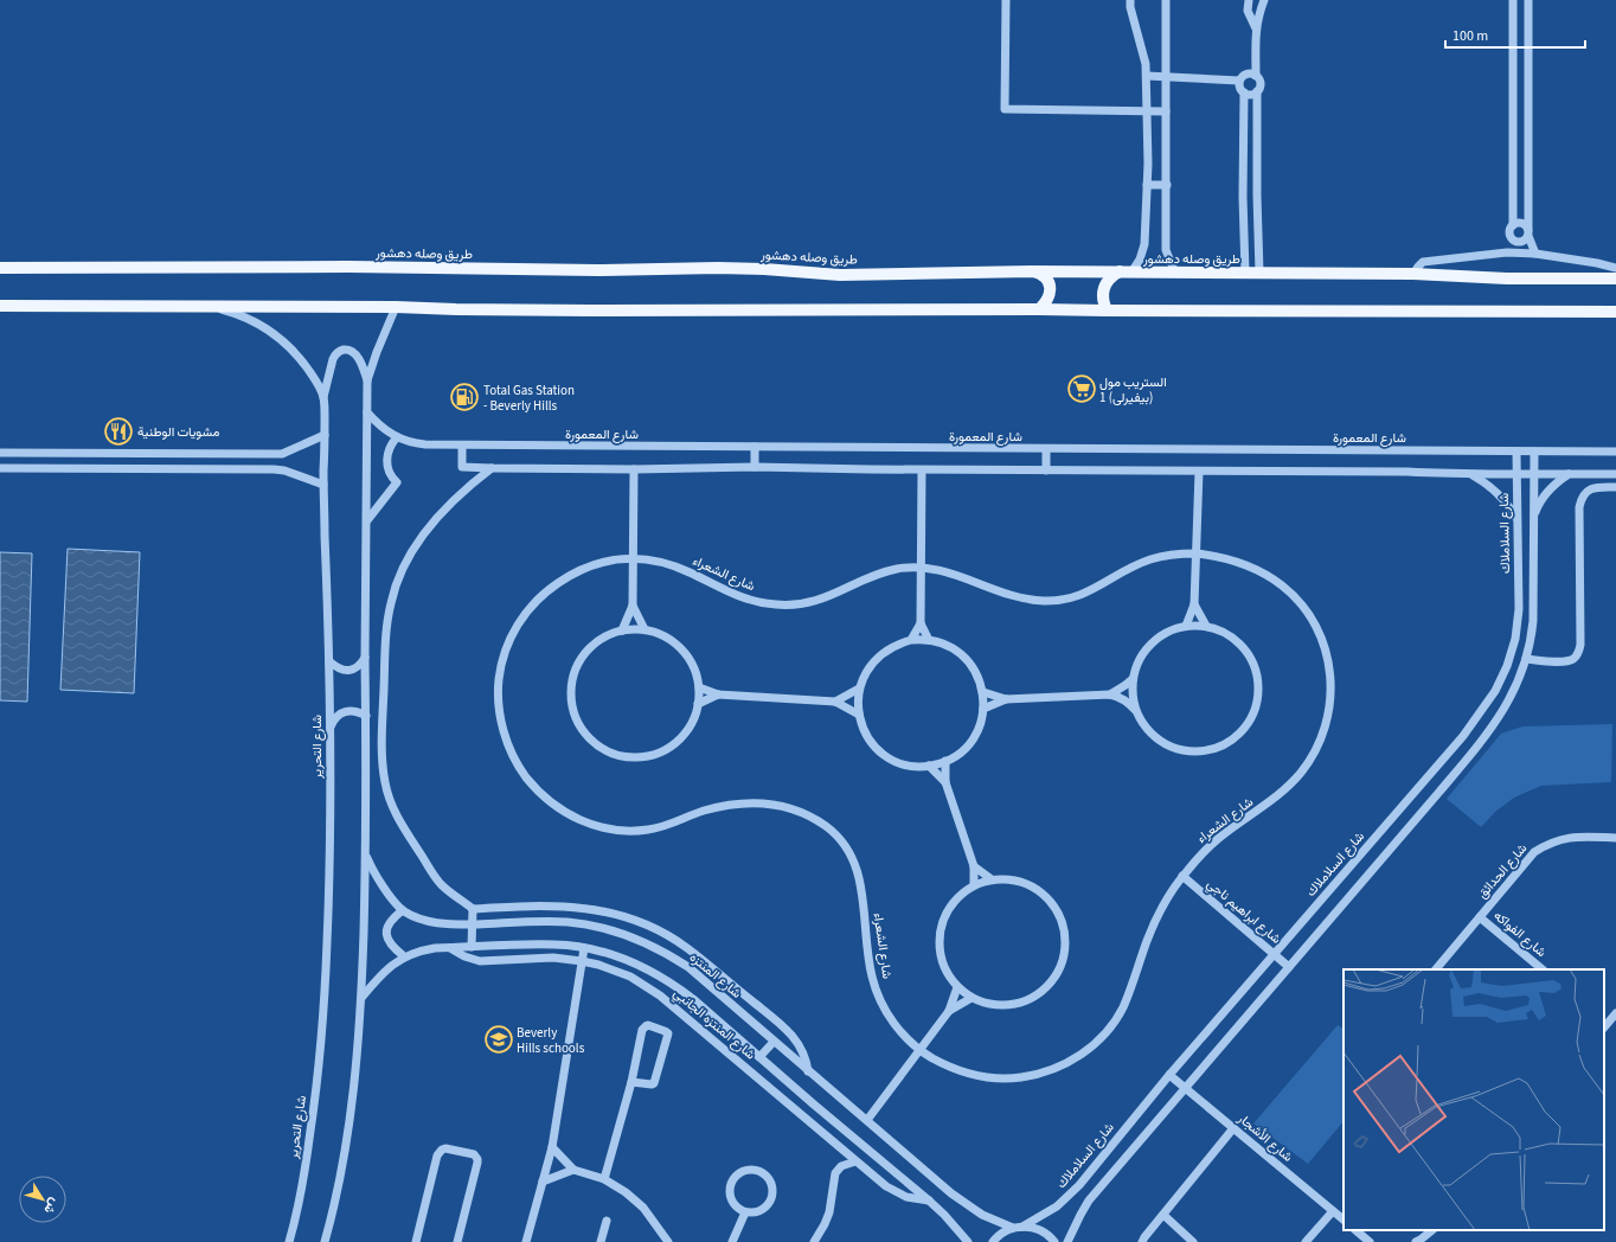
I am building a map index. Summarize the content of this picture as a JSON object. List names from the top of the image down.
{
  "streets": {
    "main road": ["طريق وصله دهشور"],
    "street": [
      "شارع المعمورة",
      "شارع السلاملاك",
      "شارع الشعراء",
      "شارع التحرير",
      "شارع الحدائق",
      "شارع ابراهيم ناجي",
      "شارع الفواكه",
      "شارع المنتزه",
      "شارع المنتزه الجانبي",
      "شارع الأشجار"
    ]
  },
  "crossings": [
    ["شارع المعمورة", "شارع السلاملاك"],
    ["شارع السلاملاك", "شارع ابراهيم ناجي"],
    ["شارع السلاملاك", "شارع الأشجار"],
    ["شارع الشعراء", "شارع ابراهيم ناجي"],
    ["شارع الحدائق", "شارع الفواكه"]
  ],
  "places": {
    "supermarket": ["الستريب مول 1 (بيفيرلى)"],
    "fuel station": ["Total Gas Station - Beverly Hills"],
    "restaurant": ["مشويات الوطنية"],
    "school or university": ["Beverly Hills schools"]
  },
  "scale_bar": "100 m",
  "north": "bottom right"
}
